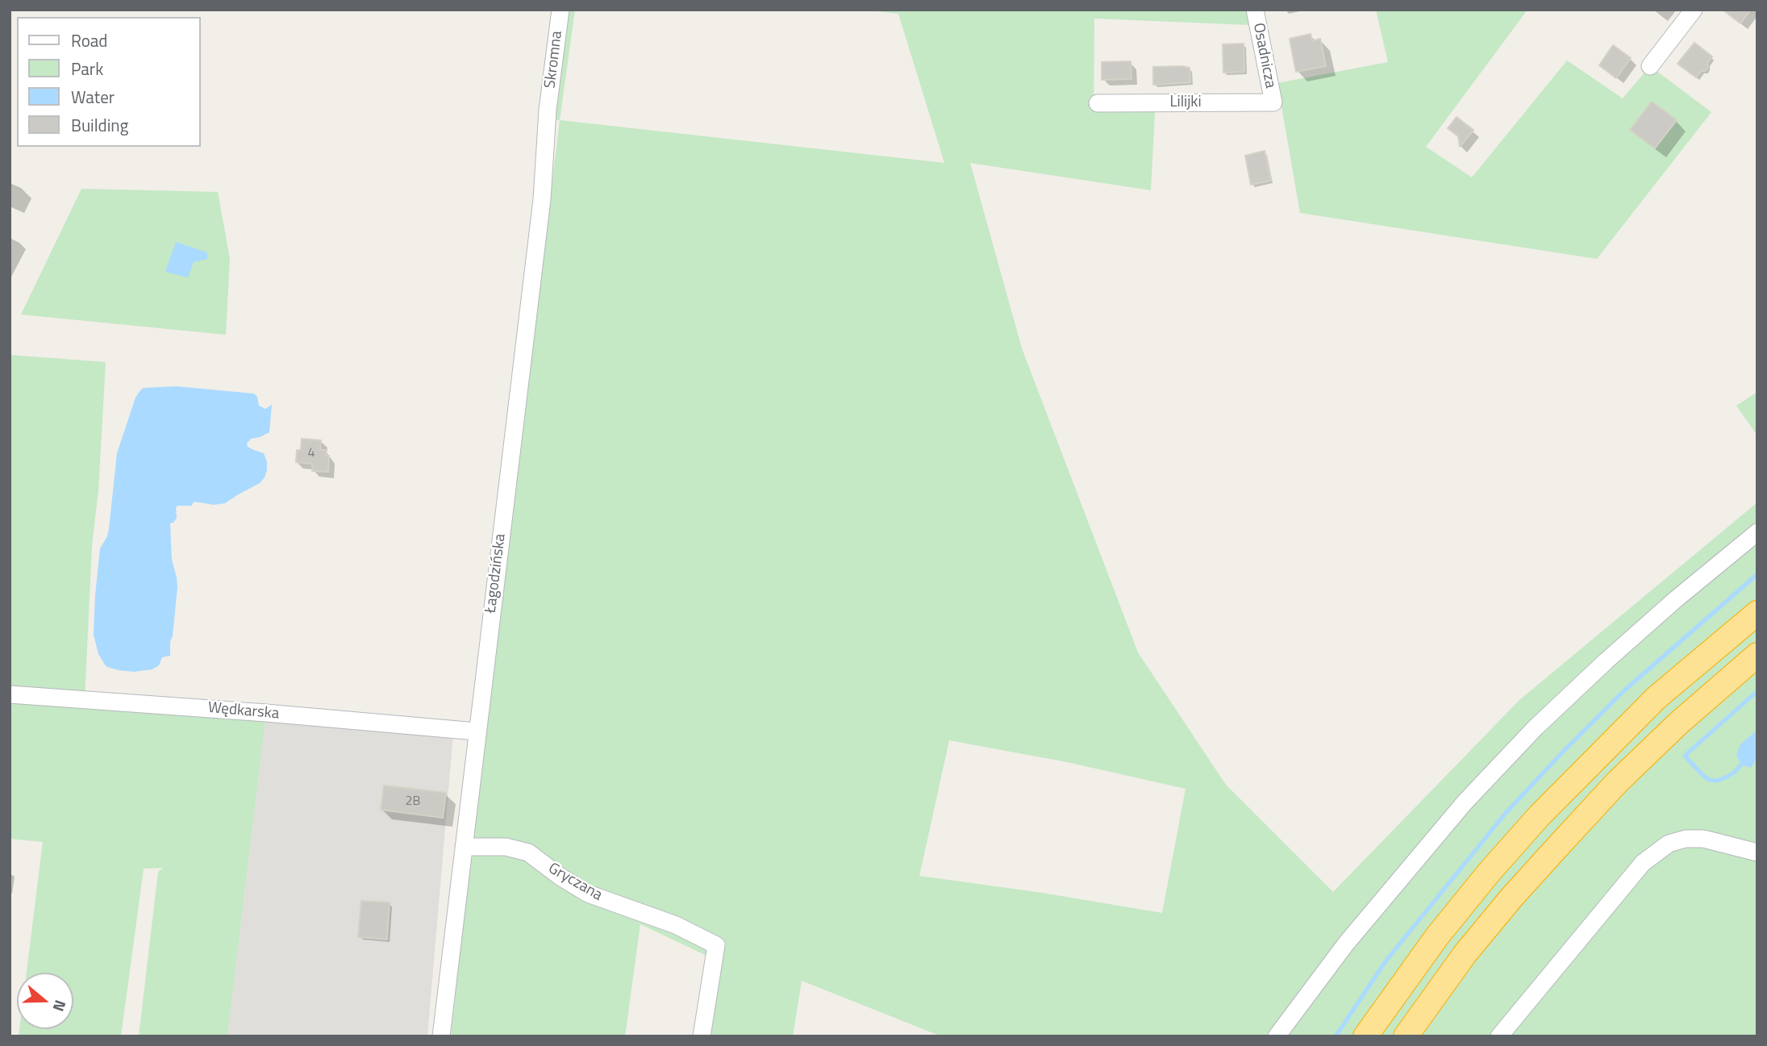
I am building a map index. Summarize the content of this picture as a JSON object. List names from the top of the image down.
{
  "streets": {
    "street": [
      "Osadnicza",
      "Skromna",
      "Lilijki",
      "Łagodzińska",
      "Wędkarska",
      "Gryczana"
    ]
  },
  "crossings": [
    ["Osadnicza", "Lilijki"],
    ["Skromna", "Łagodzińska"],
    ["Łagodzińska", "Wędkarska"],
    ["Łagodzińska", "Gryczana"]
  ],
  "house_numbers": ["4", "2B"],
  "legend": [
    "Road",
    "Park",
    "Water",
    "Building"
  ],
  "north": "right"
}
